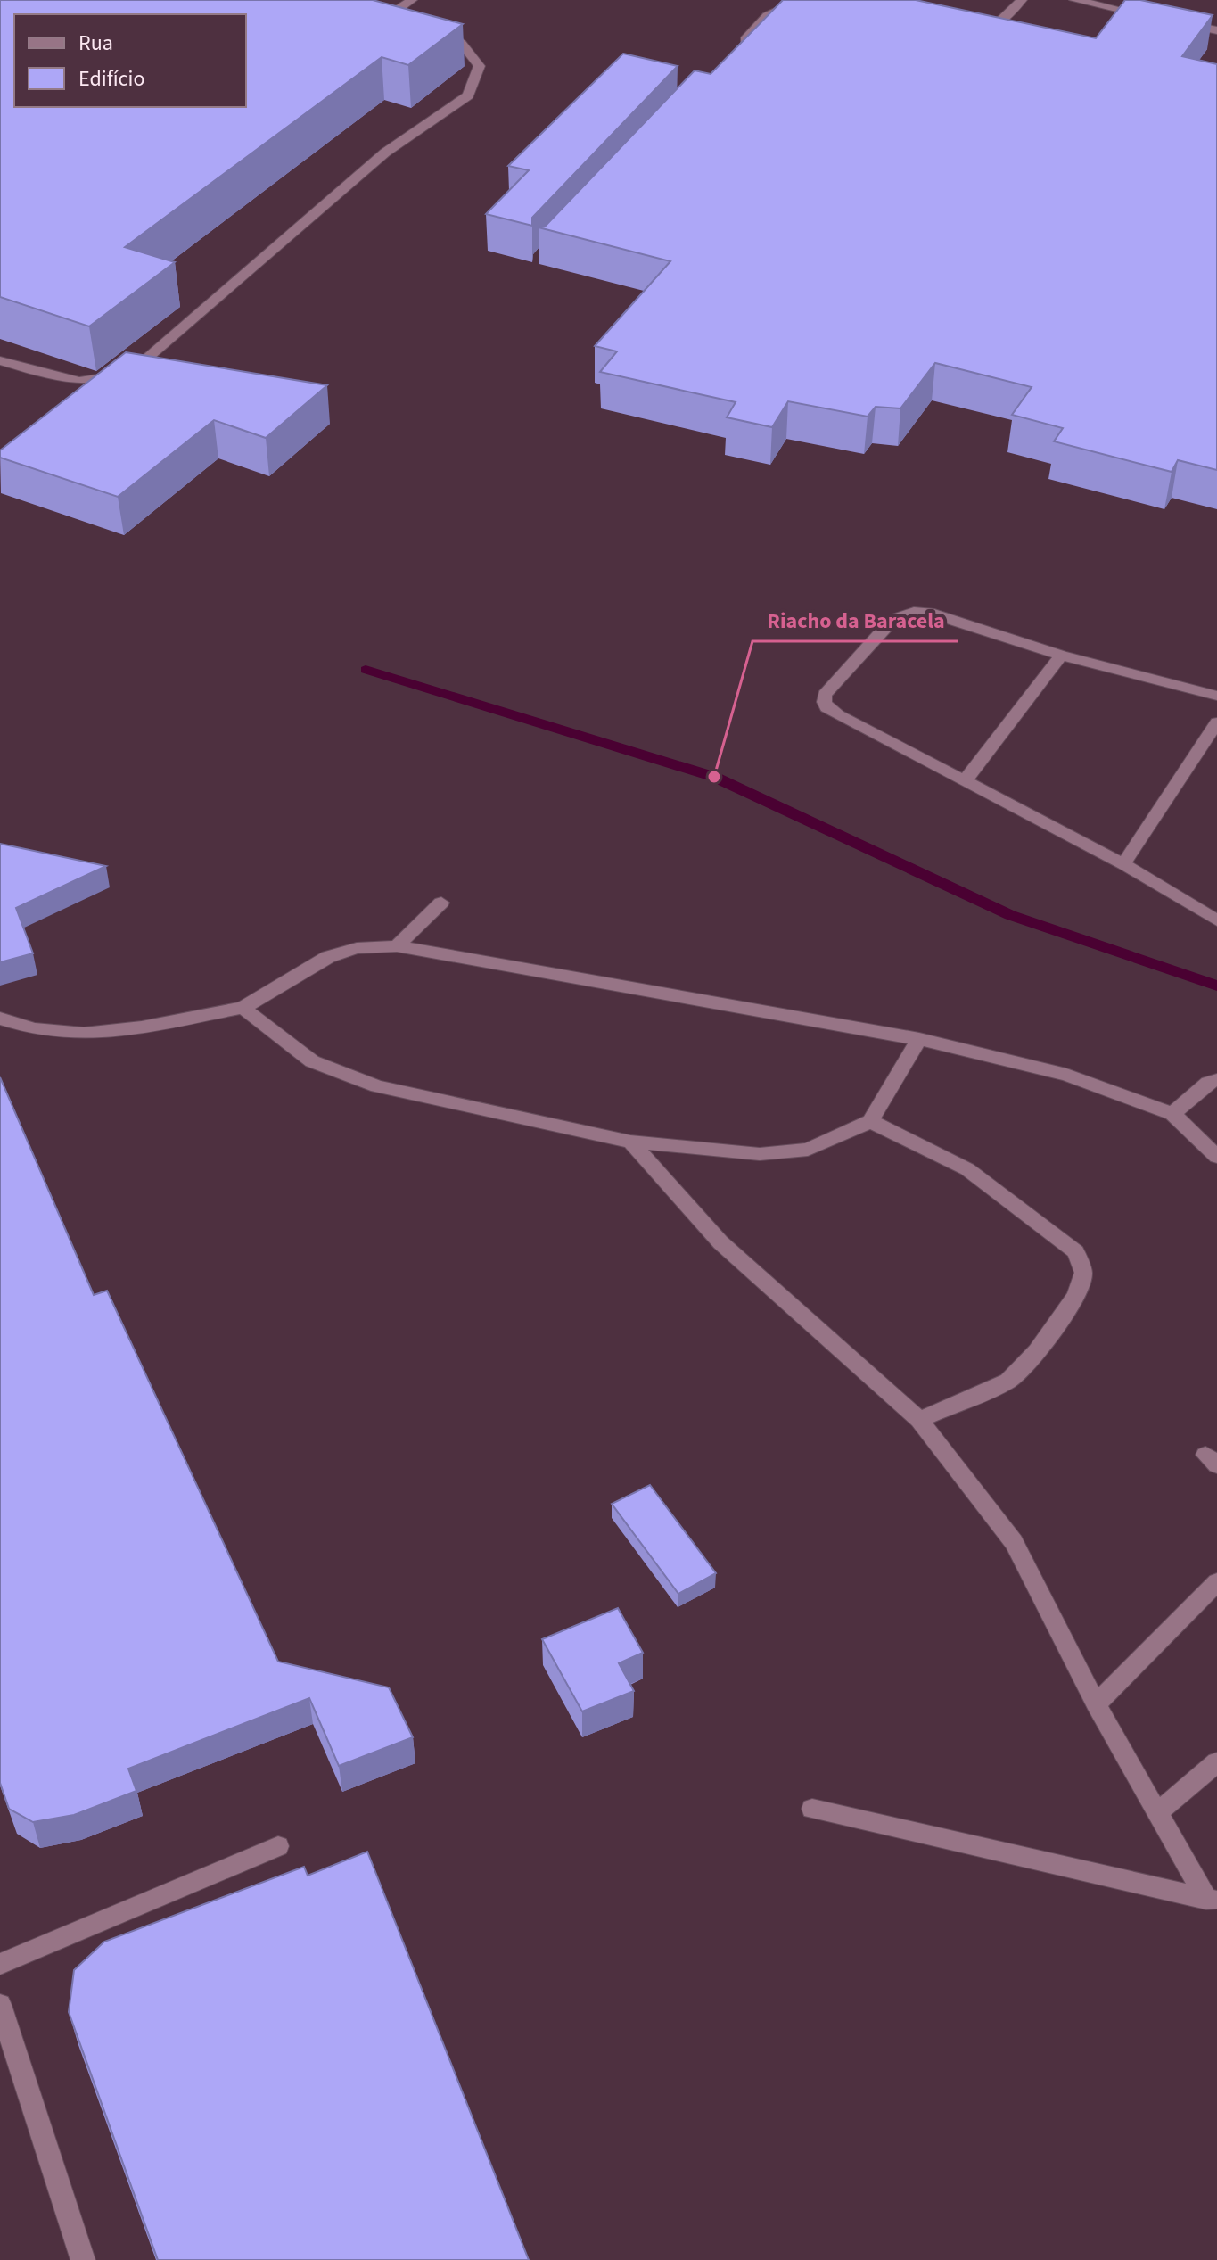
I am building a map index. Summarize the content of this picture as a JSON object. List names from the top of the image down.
{
  "places": ["Riacho da Baracela"],
  "legend": ["Rua", "Edifício"]
}
